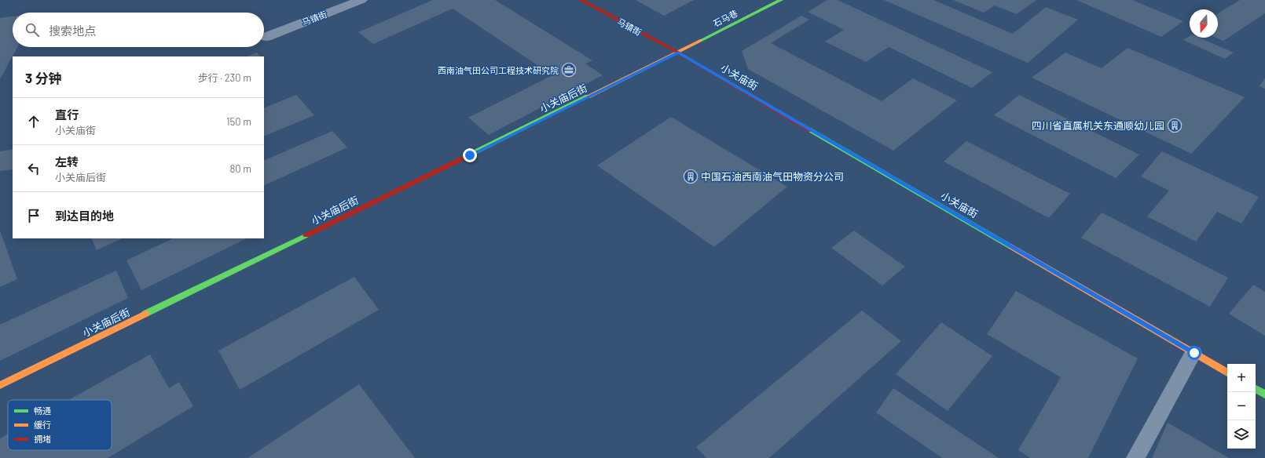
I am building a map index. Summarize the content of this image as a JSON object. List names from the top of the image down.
{
  "streets": {
    "street": [
      "马镇街",
      "石马巷",
      "小关庙街",
      "小关庙后街"
    ]
  },
  "crossings": [
    ["马镇街", "石马巷"],
    ["马镇街", "小关庙街"],
    ["马镇街", "小关庙后街"],
    ["石马巷", "小关庙街"],
    ["石马巷", "小关庙后街"],
    ["小关庙街", "小关庙后街"]
  ],
  "places": {
    "office": ["西南油气田公司工程技术研究院"],
    "building": ["四川省直属机关东通顺幼儿园", "中国石油西南油气田物资分公司"]
  },
  "legend": ["畅通", "缓行", "拥堵"],
  "north": "bottom",
  "page": {
    "search": "搜索地点",
    "heading": ["3 分钟", "步行 · 230 m"],
    "list": [
      ["直行", "小关庙街", "150 m"],
      ["左转", "小关庙后街", "80 m"],
      "到达目的地"
    ],
    "map_buttons": ["+", "−"]
  }
}
